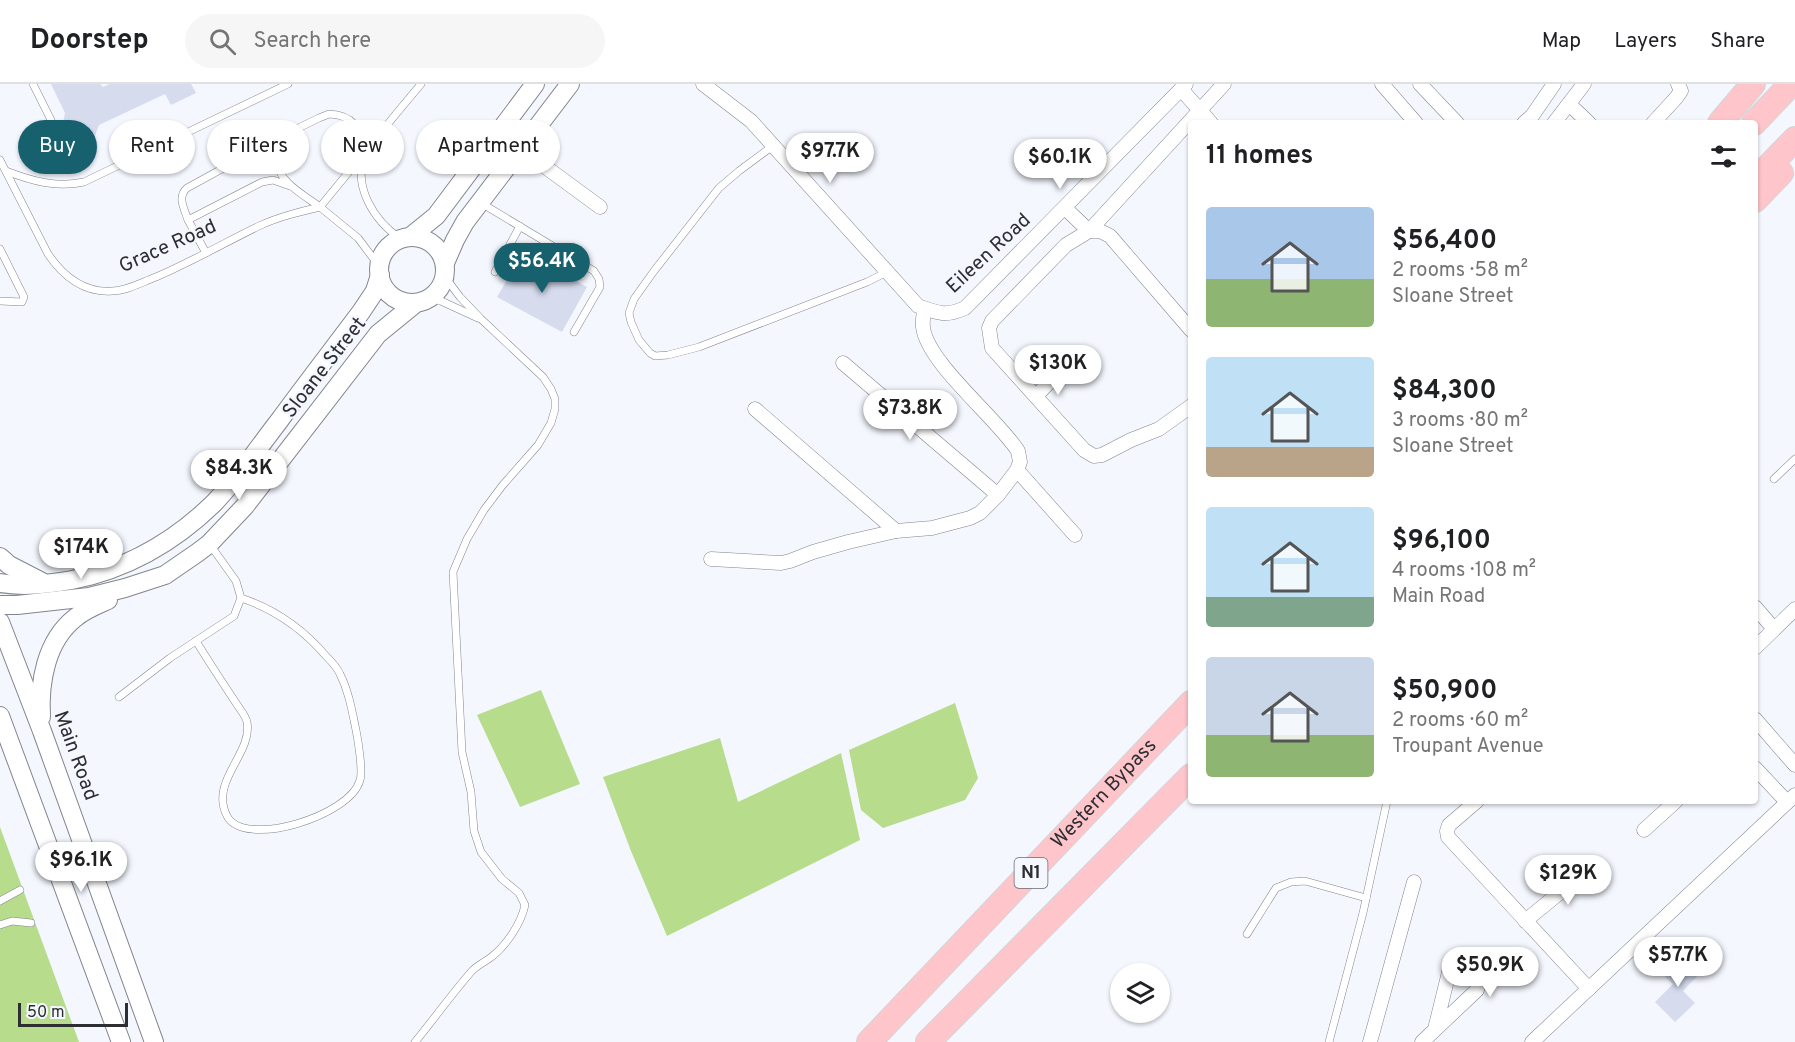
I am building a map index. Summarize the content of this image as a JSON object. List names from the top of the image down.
{
  "streets": {
    "highway": ["Western Bypass", "N1"],
    "street": ["Eileen Road", "Sloane Street", "Main Road"],
    "lane": ["Grace Road"]
  },
  "scale_bar": "50 m",
  "page": {
    "header": "Doorstep",
    "search": "Search here",
    "nav": ["Map", "Layers", "Share"],
    "chip": [
      "Buy",
      "Rent",
      "Filters",
      "New",
      "Apartment"
    ],
    "heading": "11 homes",
    "price": [
      "$97.7K",
      "$60.1K",
      "$56.4K",
      "$130K",
      "$73.8K",
      "$84.3K",
      "$174K",
      "$96.1K",
      "$129K",
      "$57.7K",
      "$50.9K"
    ],
    "list": [
      {
        "name": "$56,400",
        "note": "2 rooms · 58 m² · Sloane Street"
      },
      {
        "name": "$84,300",
        "note": "3 rooms · 80 m² · Sloane Street"
      },
      {
        "name": "$96,100",
        "note": "4 rooms · 108 m² · Main Road"
      },
      {
        "name": "$50,900",
        "note": "2 rooms · 60 m² · Troupant Avenue"
      }
    ],
    "scale": "50 m"
  }
}
